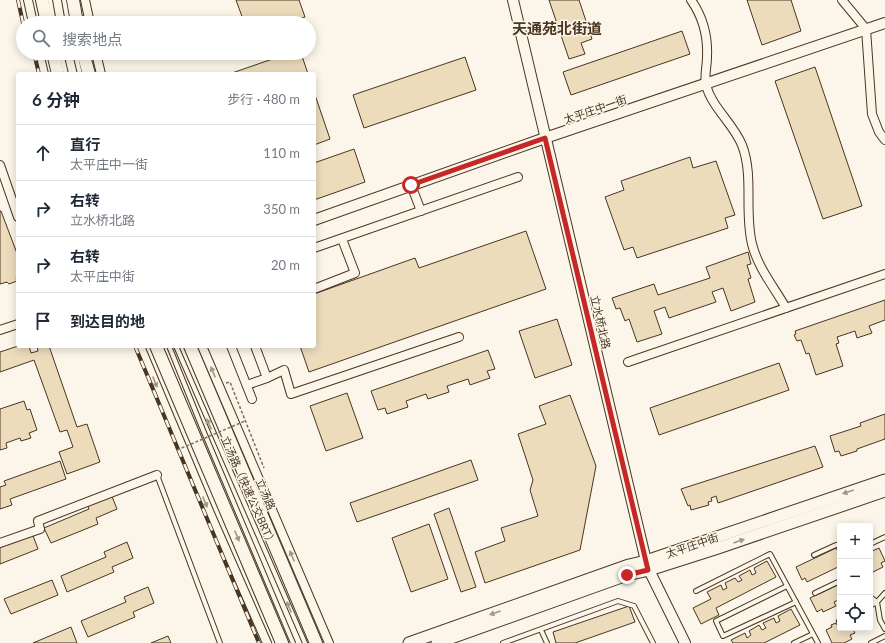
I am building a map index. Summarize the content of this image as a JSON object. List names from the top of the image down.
{
  "streets": {
    "main road": ["立汤路", "太平庄中街"],
    "street": ["太平庄中一街", "立水桥北路"],
    "lane": ["立汤路（快速公交BRT）"]
  },
  "crossings": [
    ["太平庄中一街", "立水桥北路"],
    ["立水桥北路", "太平庄中街"]
  ],
  "districts": ["天通苑北街道"],
  "page": {
    "search": "搜索地点",
    "heading": ["6 分钟", "步行 · 480 m"],
    "list": [
      ["直行", "太平庄中一街", "110 m"],
      ["右转", "立水桥北路", "350 m"],
      ["右转", "太平庄中街", "20 m"],
      "到达目的地"
    ],
    "map_buttons": ["+", "−"]
  }
}
